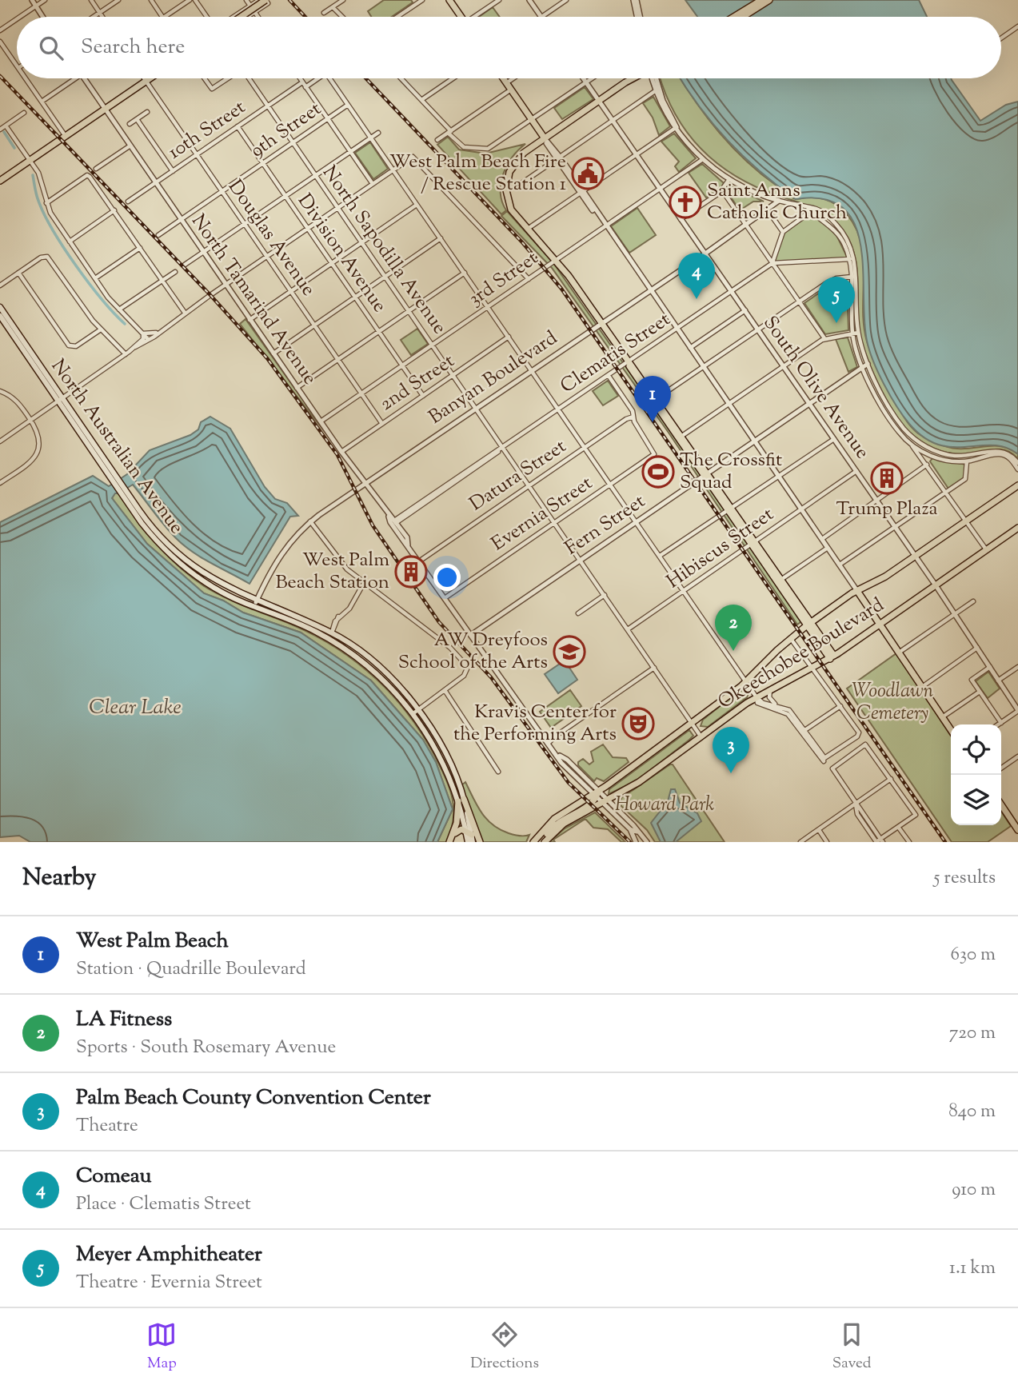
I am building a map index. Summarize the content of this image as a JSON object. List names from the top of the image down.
{
  "streets": {
    "main road": ["North Australian Avenue", "Okeechobee Boulevard"],
    "street": [
      "10th Street",
      "9th Street",
      "Douglas Avenue",
      "North Sapodilla Avenue",
      "Division Avenue",
      "3rd Street",
      "North Tamarind Avenue",
      "Clematis Street",
      "Banyan Boulevard",
      "2nd Street",
      "South Olive Avenue",
      "Datura Street",
      "Evernia Street",
      "Fern Street",
      "Hibiscus Street"
    ]
  },
  "crossings": [
    ["10th Street", "Douglas Avenue"],
    ["10th Street", "North Sapodilla Avenue"],
    ["10th Street", "Division Avenue"],
    ["10th Street", "North Tamarind Avenue"],
    ["9th Street", "Douglas Avenue"],
    ["9th Street", "North Sapodilla Avenue"],
    ["9th Street", "Division Avenue"],
    ["9th Street", "North Tamarind Avenue"],
    ["Douglas Avenue", "3rd Street"],
    ["Douglas Avenue", "2nd Street"],
    ["North Sapodilla Avenue", "3rd Street"],
    ["North Sapodilla Avenue", "Clematis Street"],
    ["North Sapodilla Avenue", "Banyan Boulevard"],
    ["North Sapodilla Avenue", "2nd Street"],
    ["North Sapodilla Avenue", "Datura Street"],
    ["North Sapodilla Avenue", "Evernia Street"],
    ["North Sapodilla Avenue", "Fern Street"],
    ["North Sapodilla Avenue", "Hibiscus Street"],
    ["North Sapodilla Avenue", "Okeechobee Boulevard"],
    ["Division Avenue", "3rd Street"],
    ["Division Avenue", "2nd Street"],
    ["3rd Street", "North Tamarind Avenue"],
    ["3rd Street", "South Olive Avenue"],
    ["North Tamarind Avenue", "Clematis Street"],
    ["North Tamarind Avenue", "Banyan Boulevard"],
    ["North Tamarind Avenue", "2nd Street"],
    ["Clematis Street", "South Olive Avenue"],
    ["Banyan Boulevard", "South Olive Avenue"],
    ["Banyan Boulevard", "North Australian Avenue"],
    ["South Olive Avenue", "Fern Street"],
    ["South Olive Avenue", "Hibiscus Street"],
    ["South Olive Avenue", "Okeechobee Boulevard"],
    ["Datura Street", "Evernia Street"]
  ],
  "water": ["Clear Lake"],
  "parks": ["Woodlawn Cemetery", "Howard Park"],
  "places": {
    "public building": ["West Palm Beach Fire / Rescue Station 1"],
    "church": ["Saint Anns Catholic Church"],
    "sports": ["The Crossfit Squad"],
    "building": ["Trump Plaza", "West Palm Beach Station"],
    "school or university": ["AW Dreyfoos School of the Arts"],
    "theatre": ["Kravis Center for the Performing Arts"]
  },
  "page": {
    "search": "Search here",
    "pins": [
      "4",
      "5",
      "1",
      "2",
      "3"
    ],
    "heading": ["Nearby", "5 results"],
    "list": [
      {
        "mark": "1",
        "name": "West Palm Beach",
        "note": "Station · Quadrille Boulevard",
        "value": "630 m"
      },
      {
        "mark": "2",
        "name": "LA Fitness",
        "note": "Sports · South Rosemary Avenue",
        "value": "720 m"
      },
      {
        "mark": "3",
        "name": "Palm Beach County Convention Center",
        "note": "Theatre",
        "value": "840 m"
      },
      {
        "mark": "4",
        "name": "Comeau",
        "note": "Place · Clematis Street",
        "value": "910 m"
      },
      {
        "mark": "5",
        "name": "Meyer Amphitheater",
        "note": "Theatre · Evernia Street",
        "value": "1.1 km"
      }
    ],
    "nav": ["Map", "Directions", "Saved"]
  }
}
